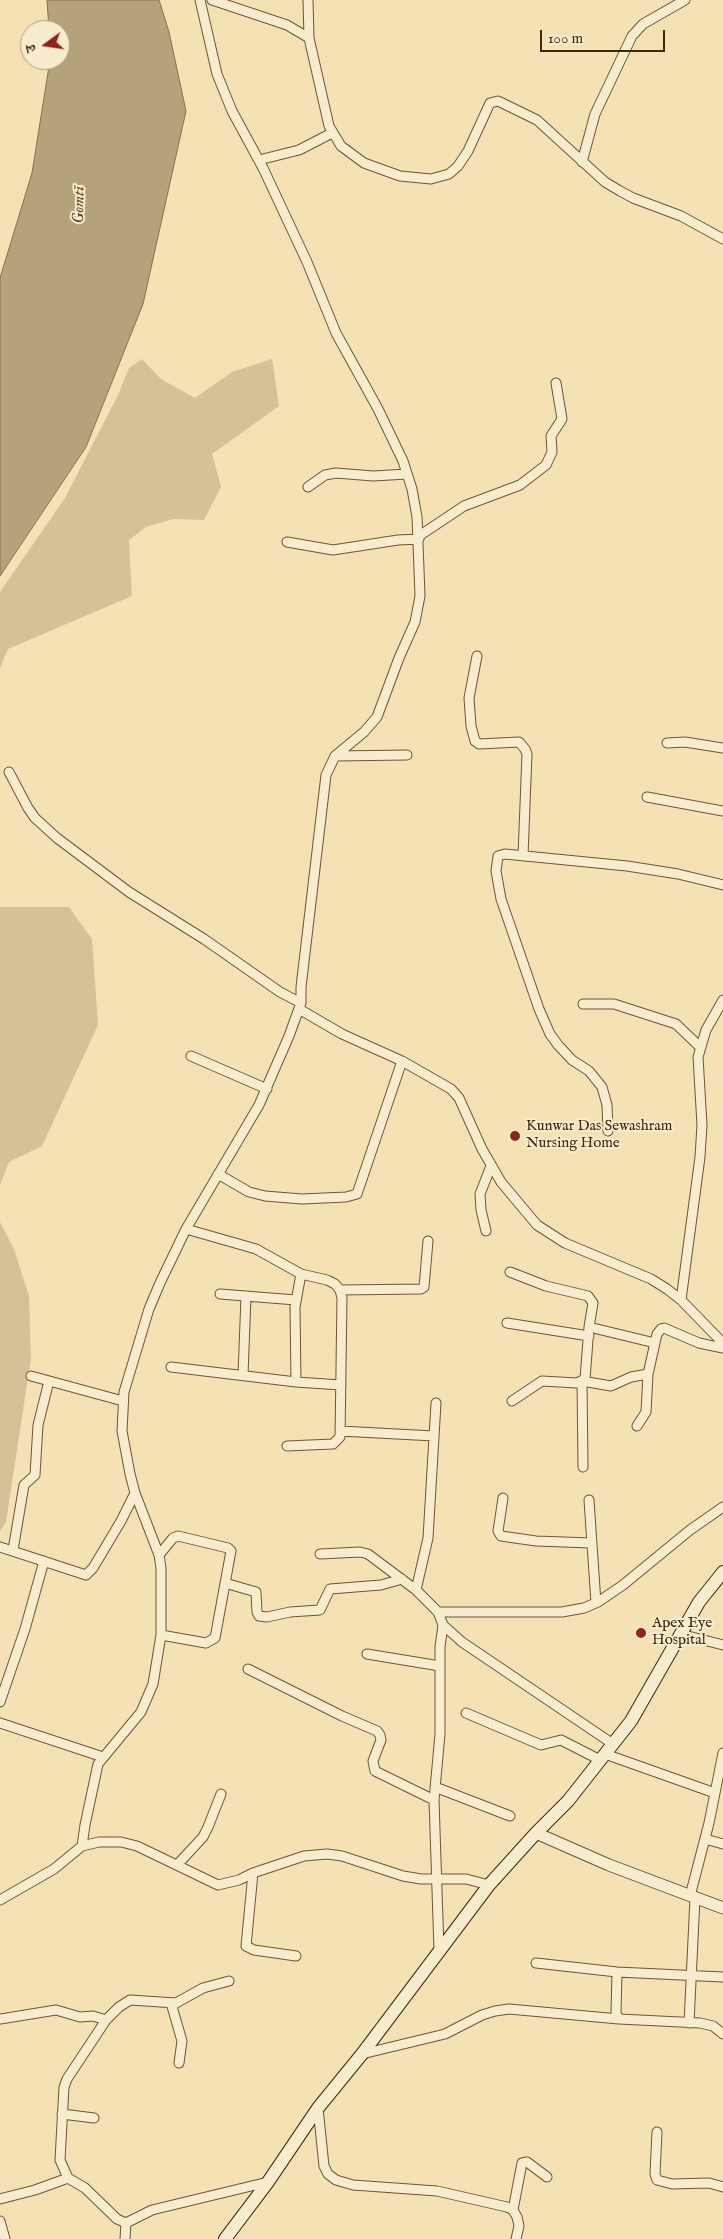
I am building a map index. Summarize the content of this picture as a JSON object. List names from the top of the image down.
{
  "water": ["Gomtī"],
  "places": ["Kunwar Das Sewashram Nursing Home", "Apex Eye Hospital"],
  "scale_bar": "100 m",
  "north": "left"
}
